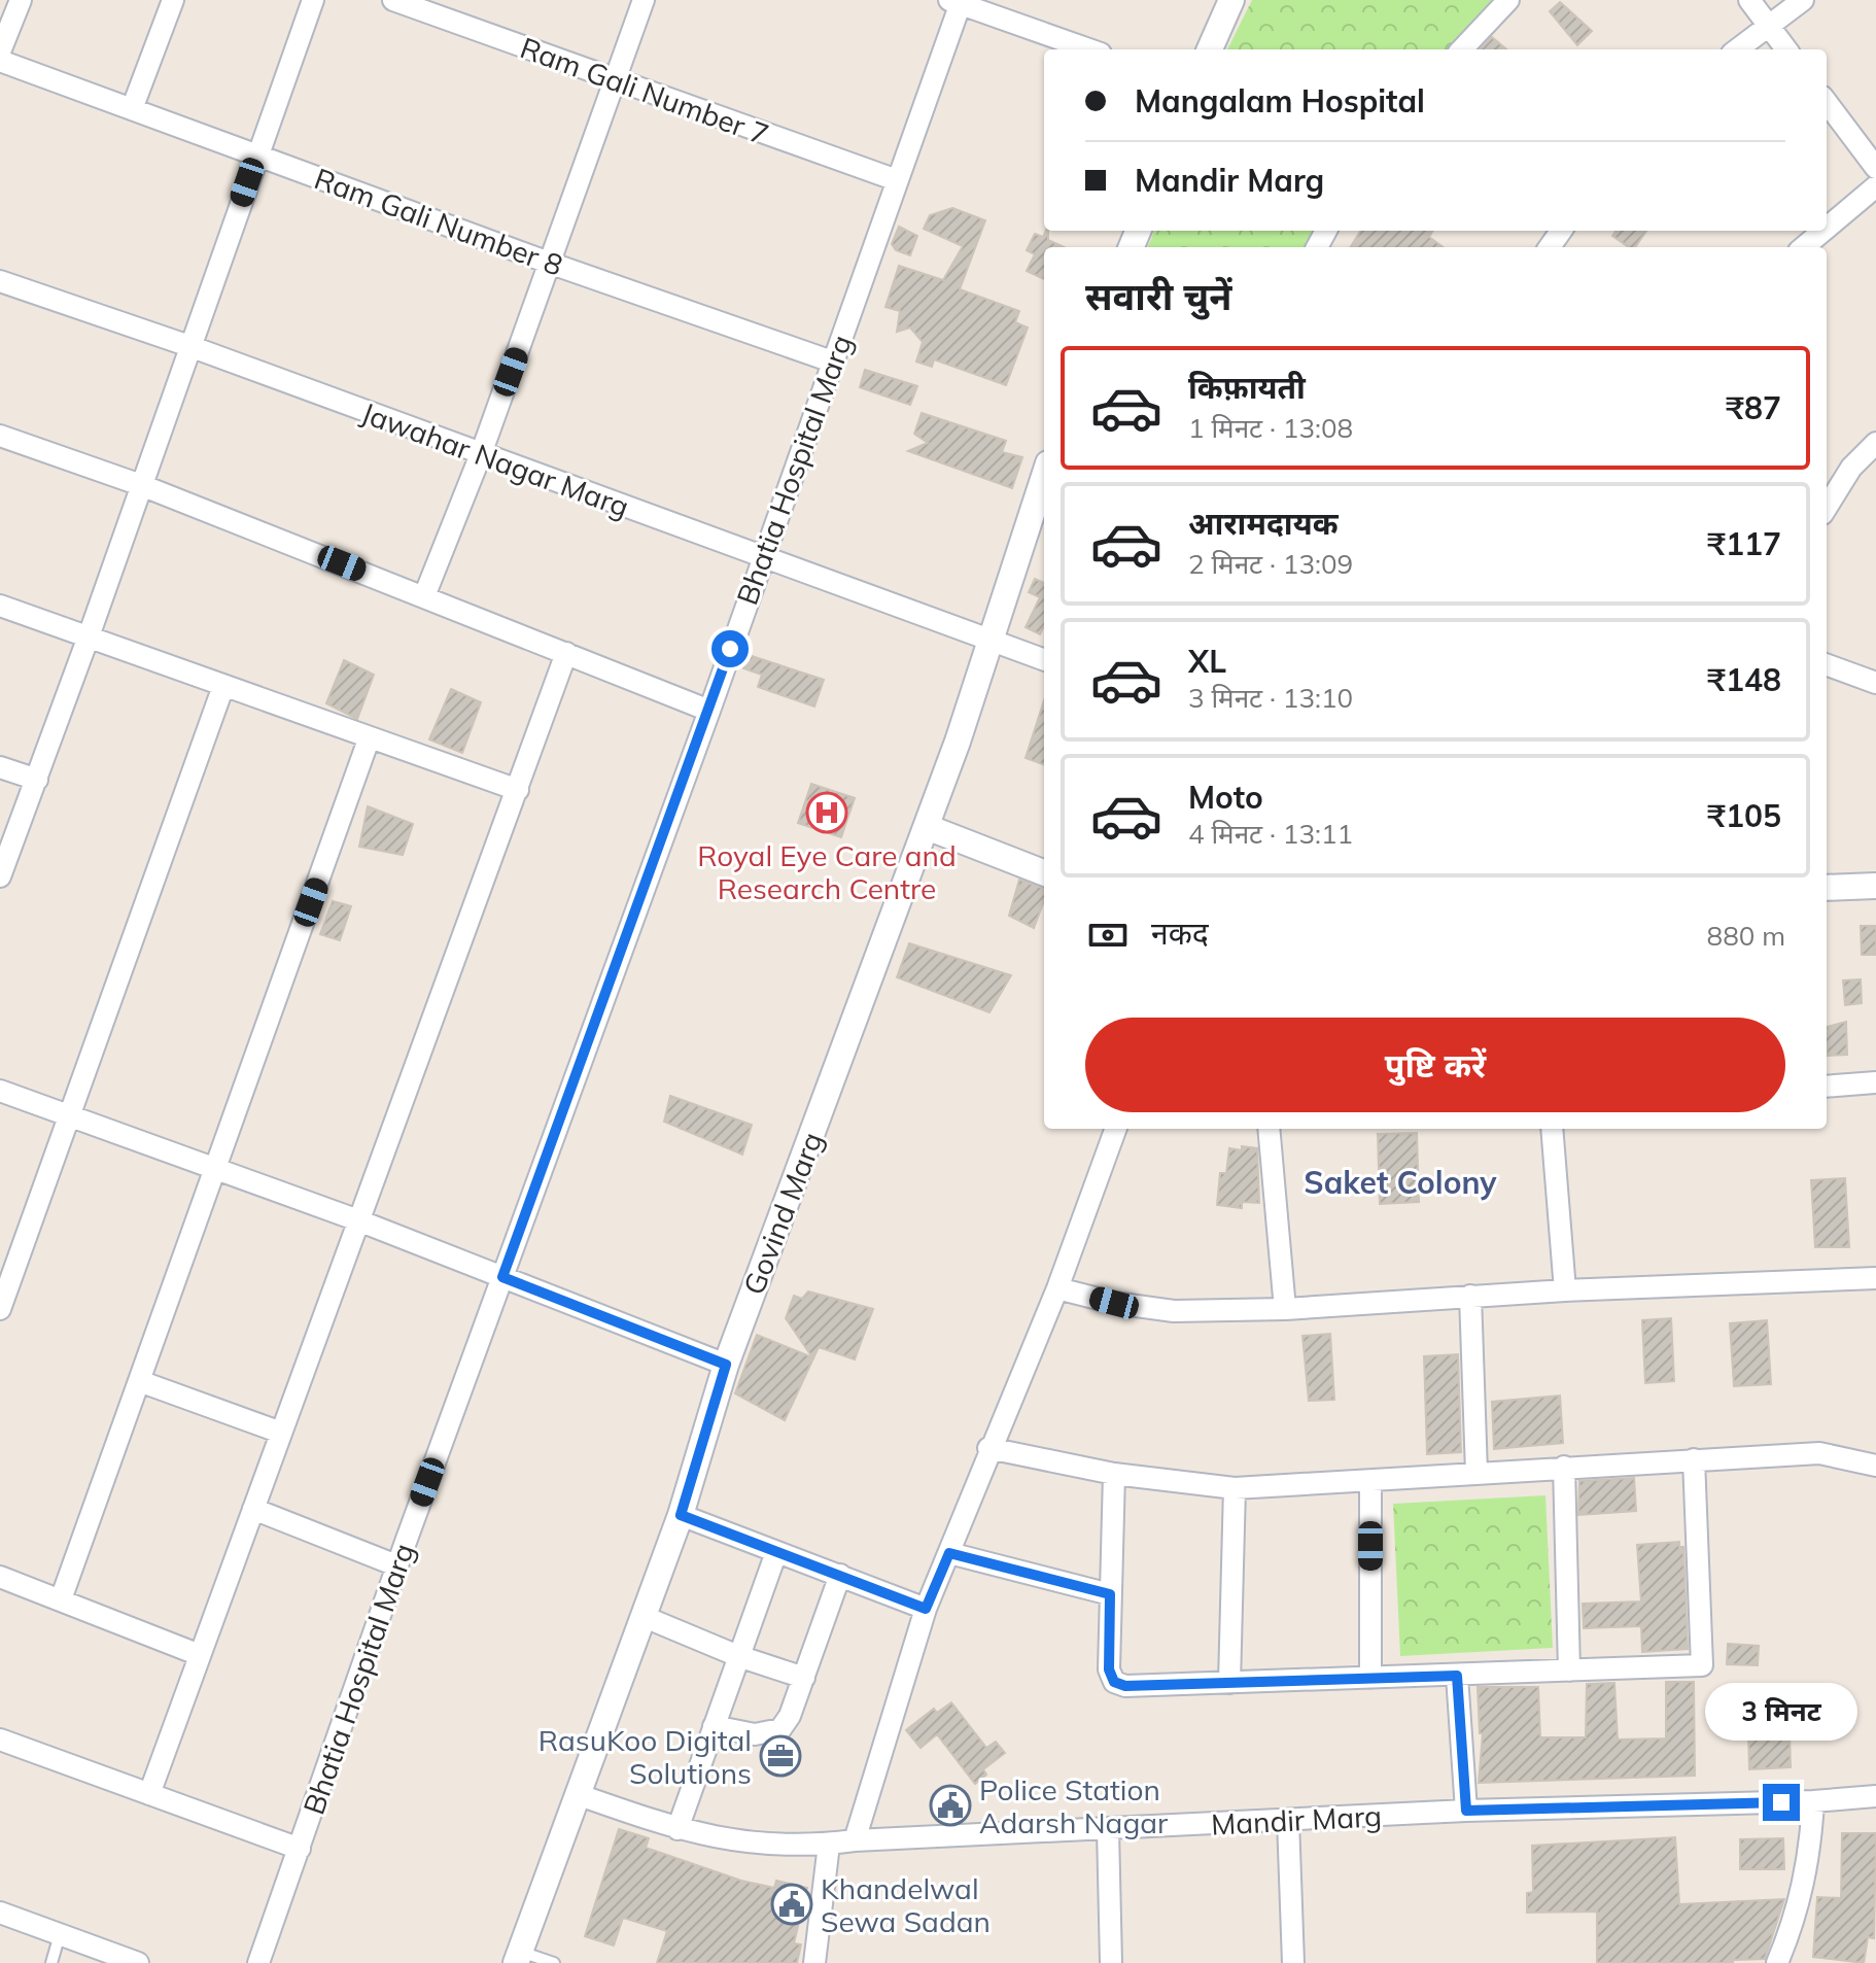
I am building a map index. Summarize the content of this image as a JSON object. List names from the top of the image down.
{
  "streets": {
    "street": [
      "Ram Gali Number 7",
      "Ram Gali Number 8",
      "Jawahar Nagar Marg",
      "Bhatia Hospital Marg",
      "Govind Marg",
      "Mandir Marg"
    ]
  },
  "crossings": [
    ["Ram Gali Number 7", "Bhatia Hospital Marg"],
    ["Ram Gali Number 8", "Bhatia Hospital Marg"],
    ["Jawahar Nagar Marg", "Bhatia Hospital Marg"],
    ["Jawahar Nagar Marg", "Govind Marg"],
    ["Govind Marg", "Mandir Marg"]
  ],
  "districts": ["Saket Colony"],
  "places": {
    "hospital": ["Royal Eye Care and Research Centre"],
    "office": ["RasuKoo Digital Solutions"],
    "public building": ["Police Station Adarsh Nagar", "Khandelwal Sewa Sadan"]
  },
  "page": {
    "banner": ["Mangalam Hospital", "Mandir Marg"],
    "heading": "सवारी चुनें",
    "list": [
      {
        "name": "किफ़ायती",
        "note": "1 मिनट · 13:08",
        "value": "₹87"
      },
      {
        "name": "आरामदायक",
        "note": "2 मिनट · 13:09",
        "value": "₹117"
      },
      {
        "name": "XL",
        "note": "3 मिनट · 13:10",
        "value": "₹148"
      },
      {
        "name": "Moto",
        "note": "4 मिनट · 13:11",
        "value": "₹105"
      }
    ],
    "pay": ["नकद", "880 m"],
    "buttons": "पुष्टि करें",
    "bubble": "3 मिनट"
  }
}
